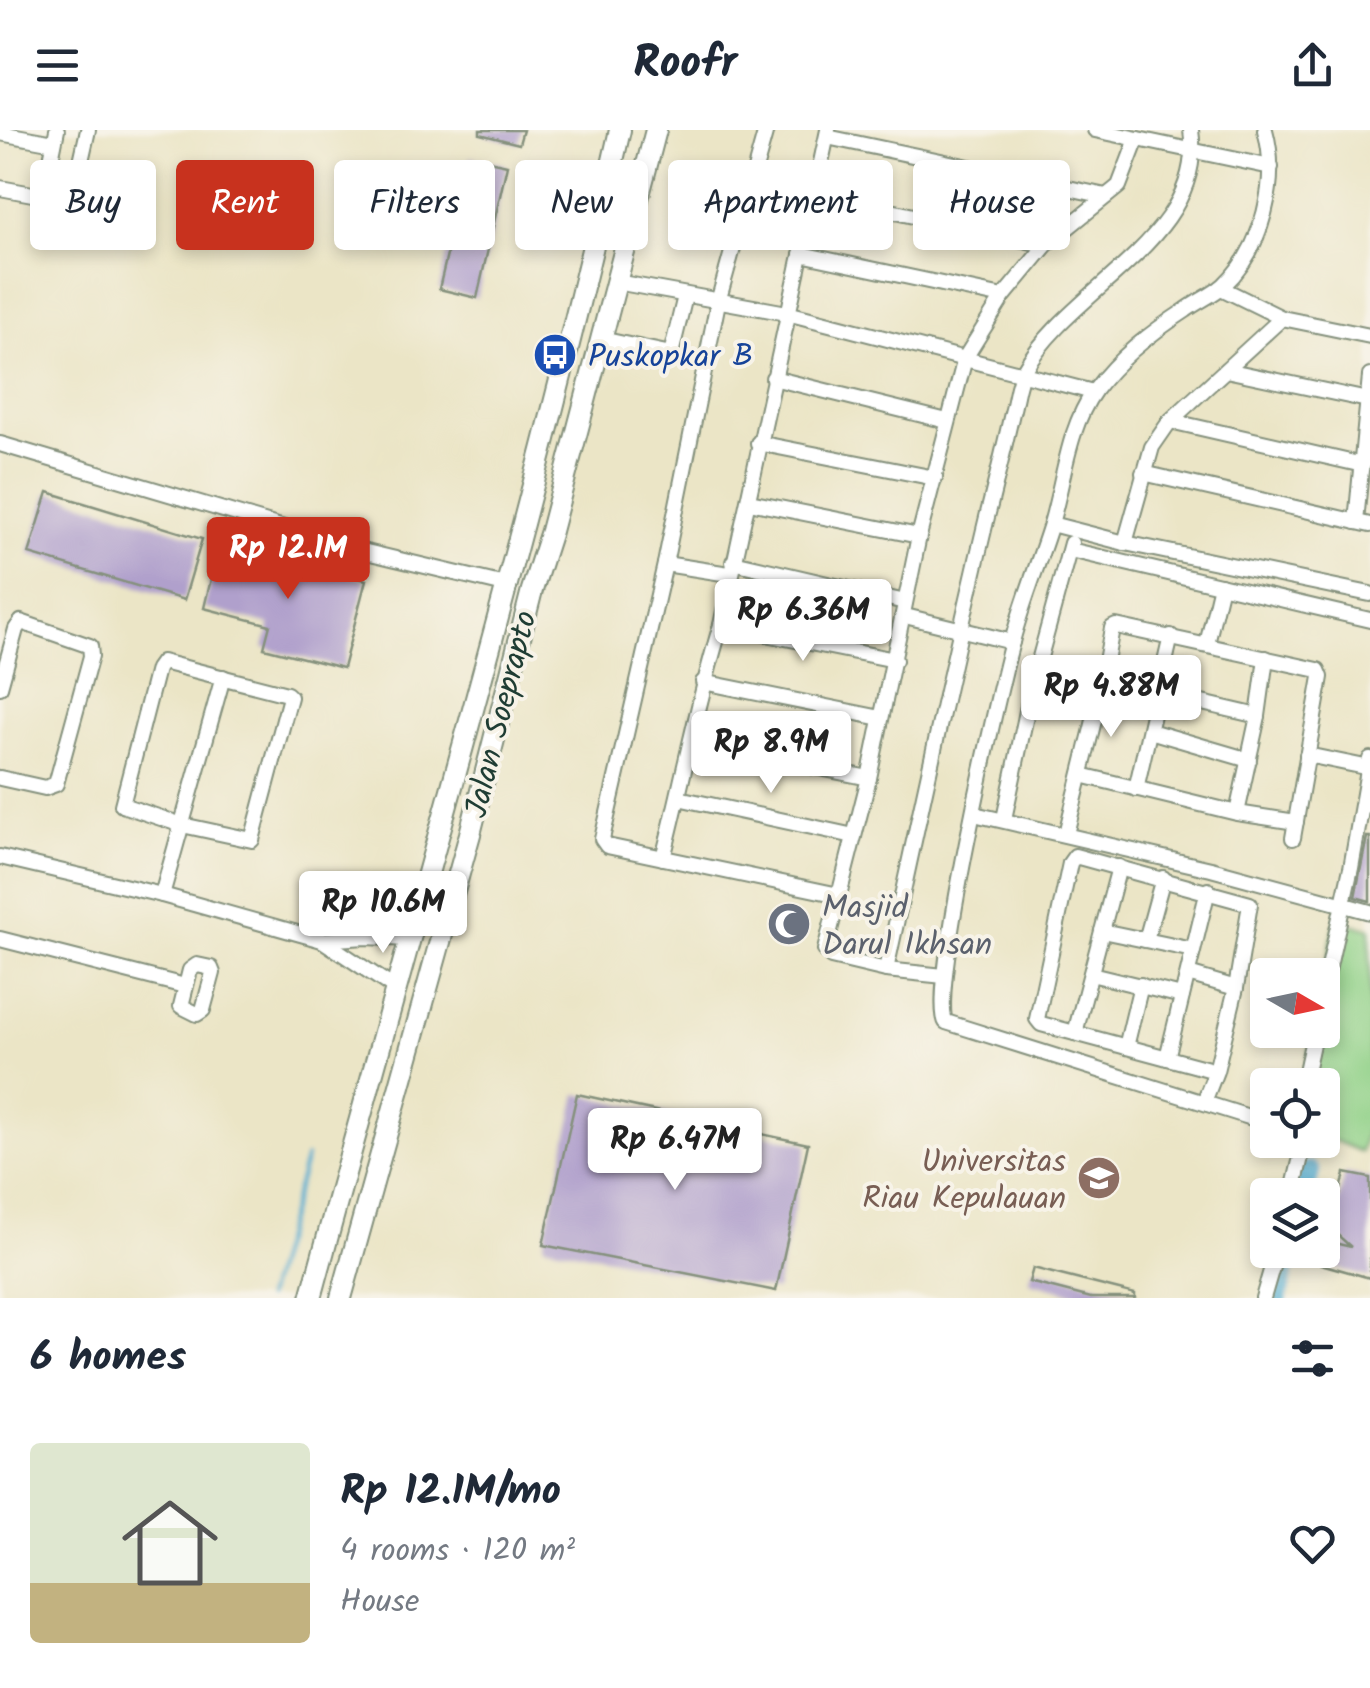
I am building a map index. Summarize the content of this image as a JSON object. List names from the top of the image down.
{
  "streets": {
    "highway": ["Jalan Soeprapto"]
  },
  "places": {
    "bus stop": ["Puskopkar B"],
    "mosque": ["Masjid Darul Ikhsan"],
    "school or university": ["Universitas Riau Kepulauan"]
  },
  "north": "right",
  "page": {
    "header": "Roofr",
    "chip": [
      "Buy",
      "Rent",
      "Filters",
      "New",
      "Apartment",
      "House"
    ],
    "price": [
      "Rp 12.1M",
      "Rp 6.36M",
      "Rp 4.88M",
      "Rp 8.9M",
      "Rp 10.6M",
      "Rp 6.47M"
    ],
    "heading": "6 homes",
    "list": [
      {
        "name": "Rp 12.1M/mo",
        "note": "4 rooms · 120 m² · House"
      }
    ]
  }
}
